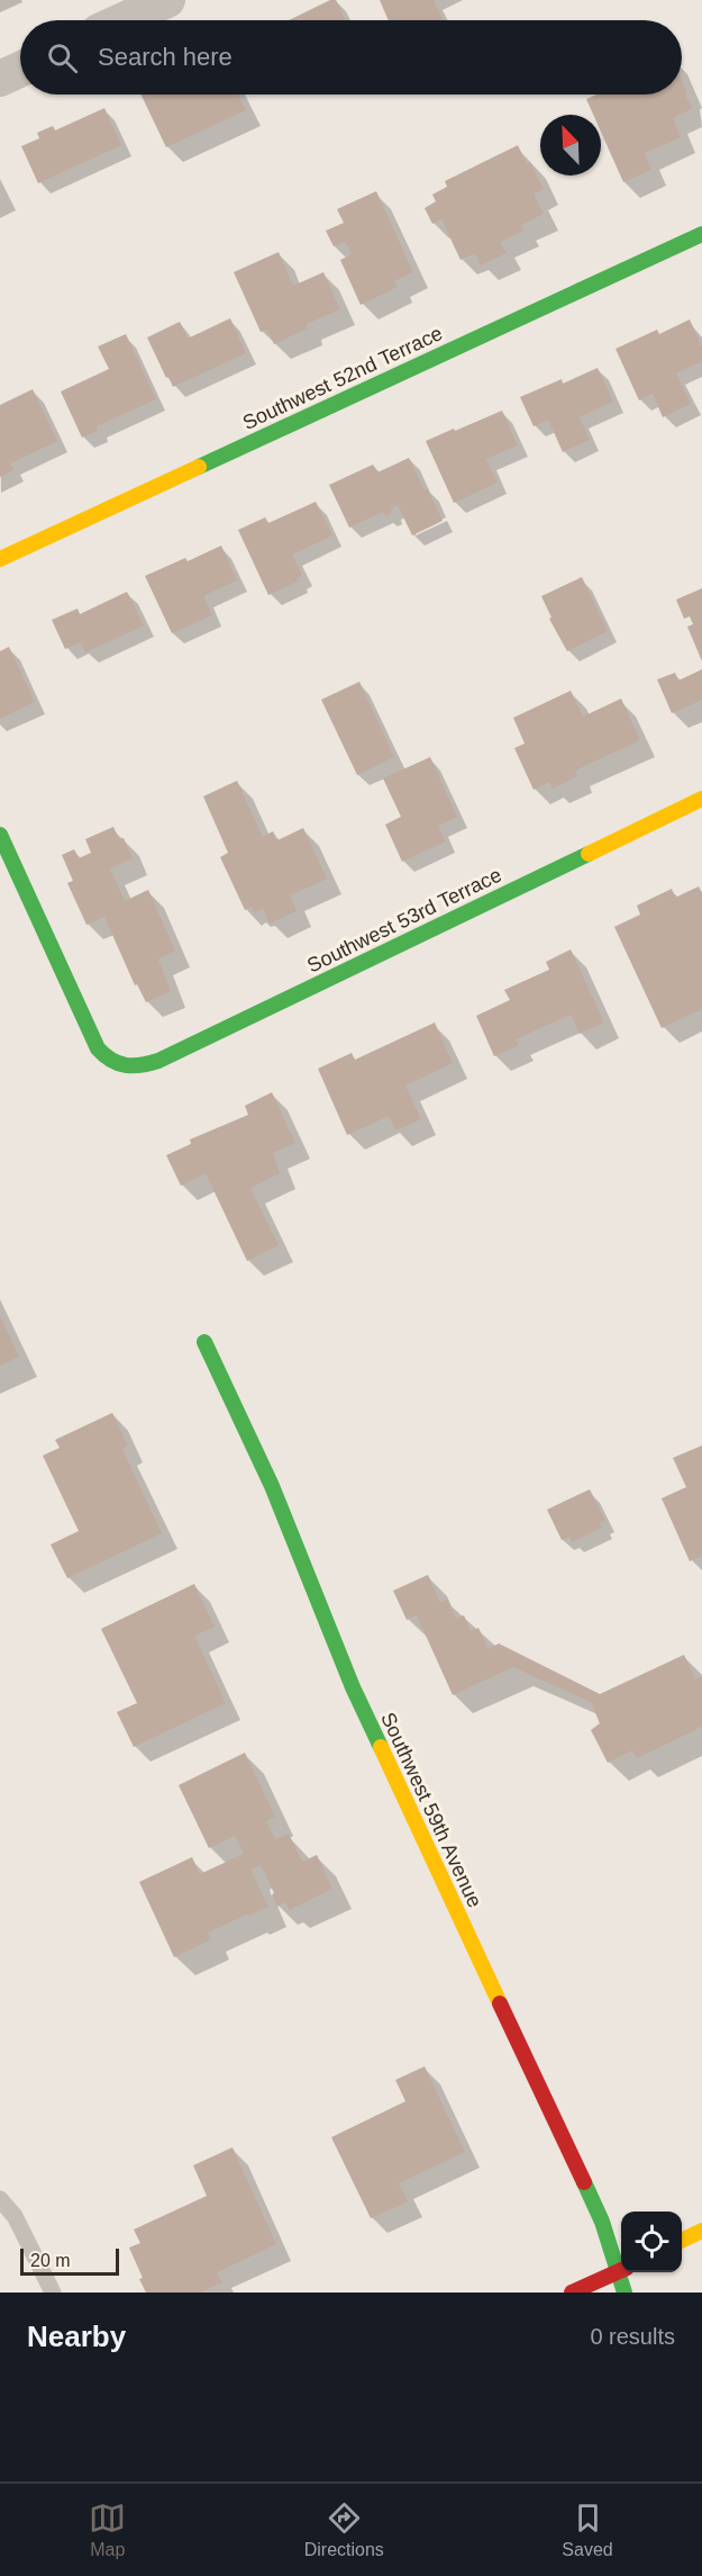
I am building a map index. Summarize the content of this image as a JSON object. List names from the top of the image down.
{
  "streets": {
    "street": ["Southwest 52nd Terrace", "Southwest 53rd Terrace", "Southwest 59th Avenue"]
  },
  "scale_bar": "20 m",
  "north": "top left",
  "page": {
    "search": "Search here",
    "scale": "20 m",
    "heading": ["Nearby", "0 results"],
    "nav": ["Map", "Directions", "Saved"]
  }
}
